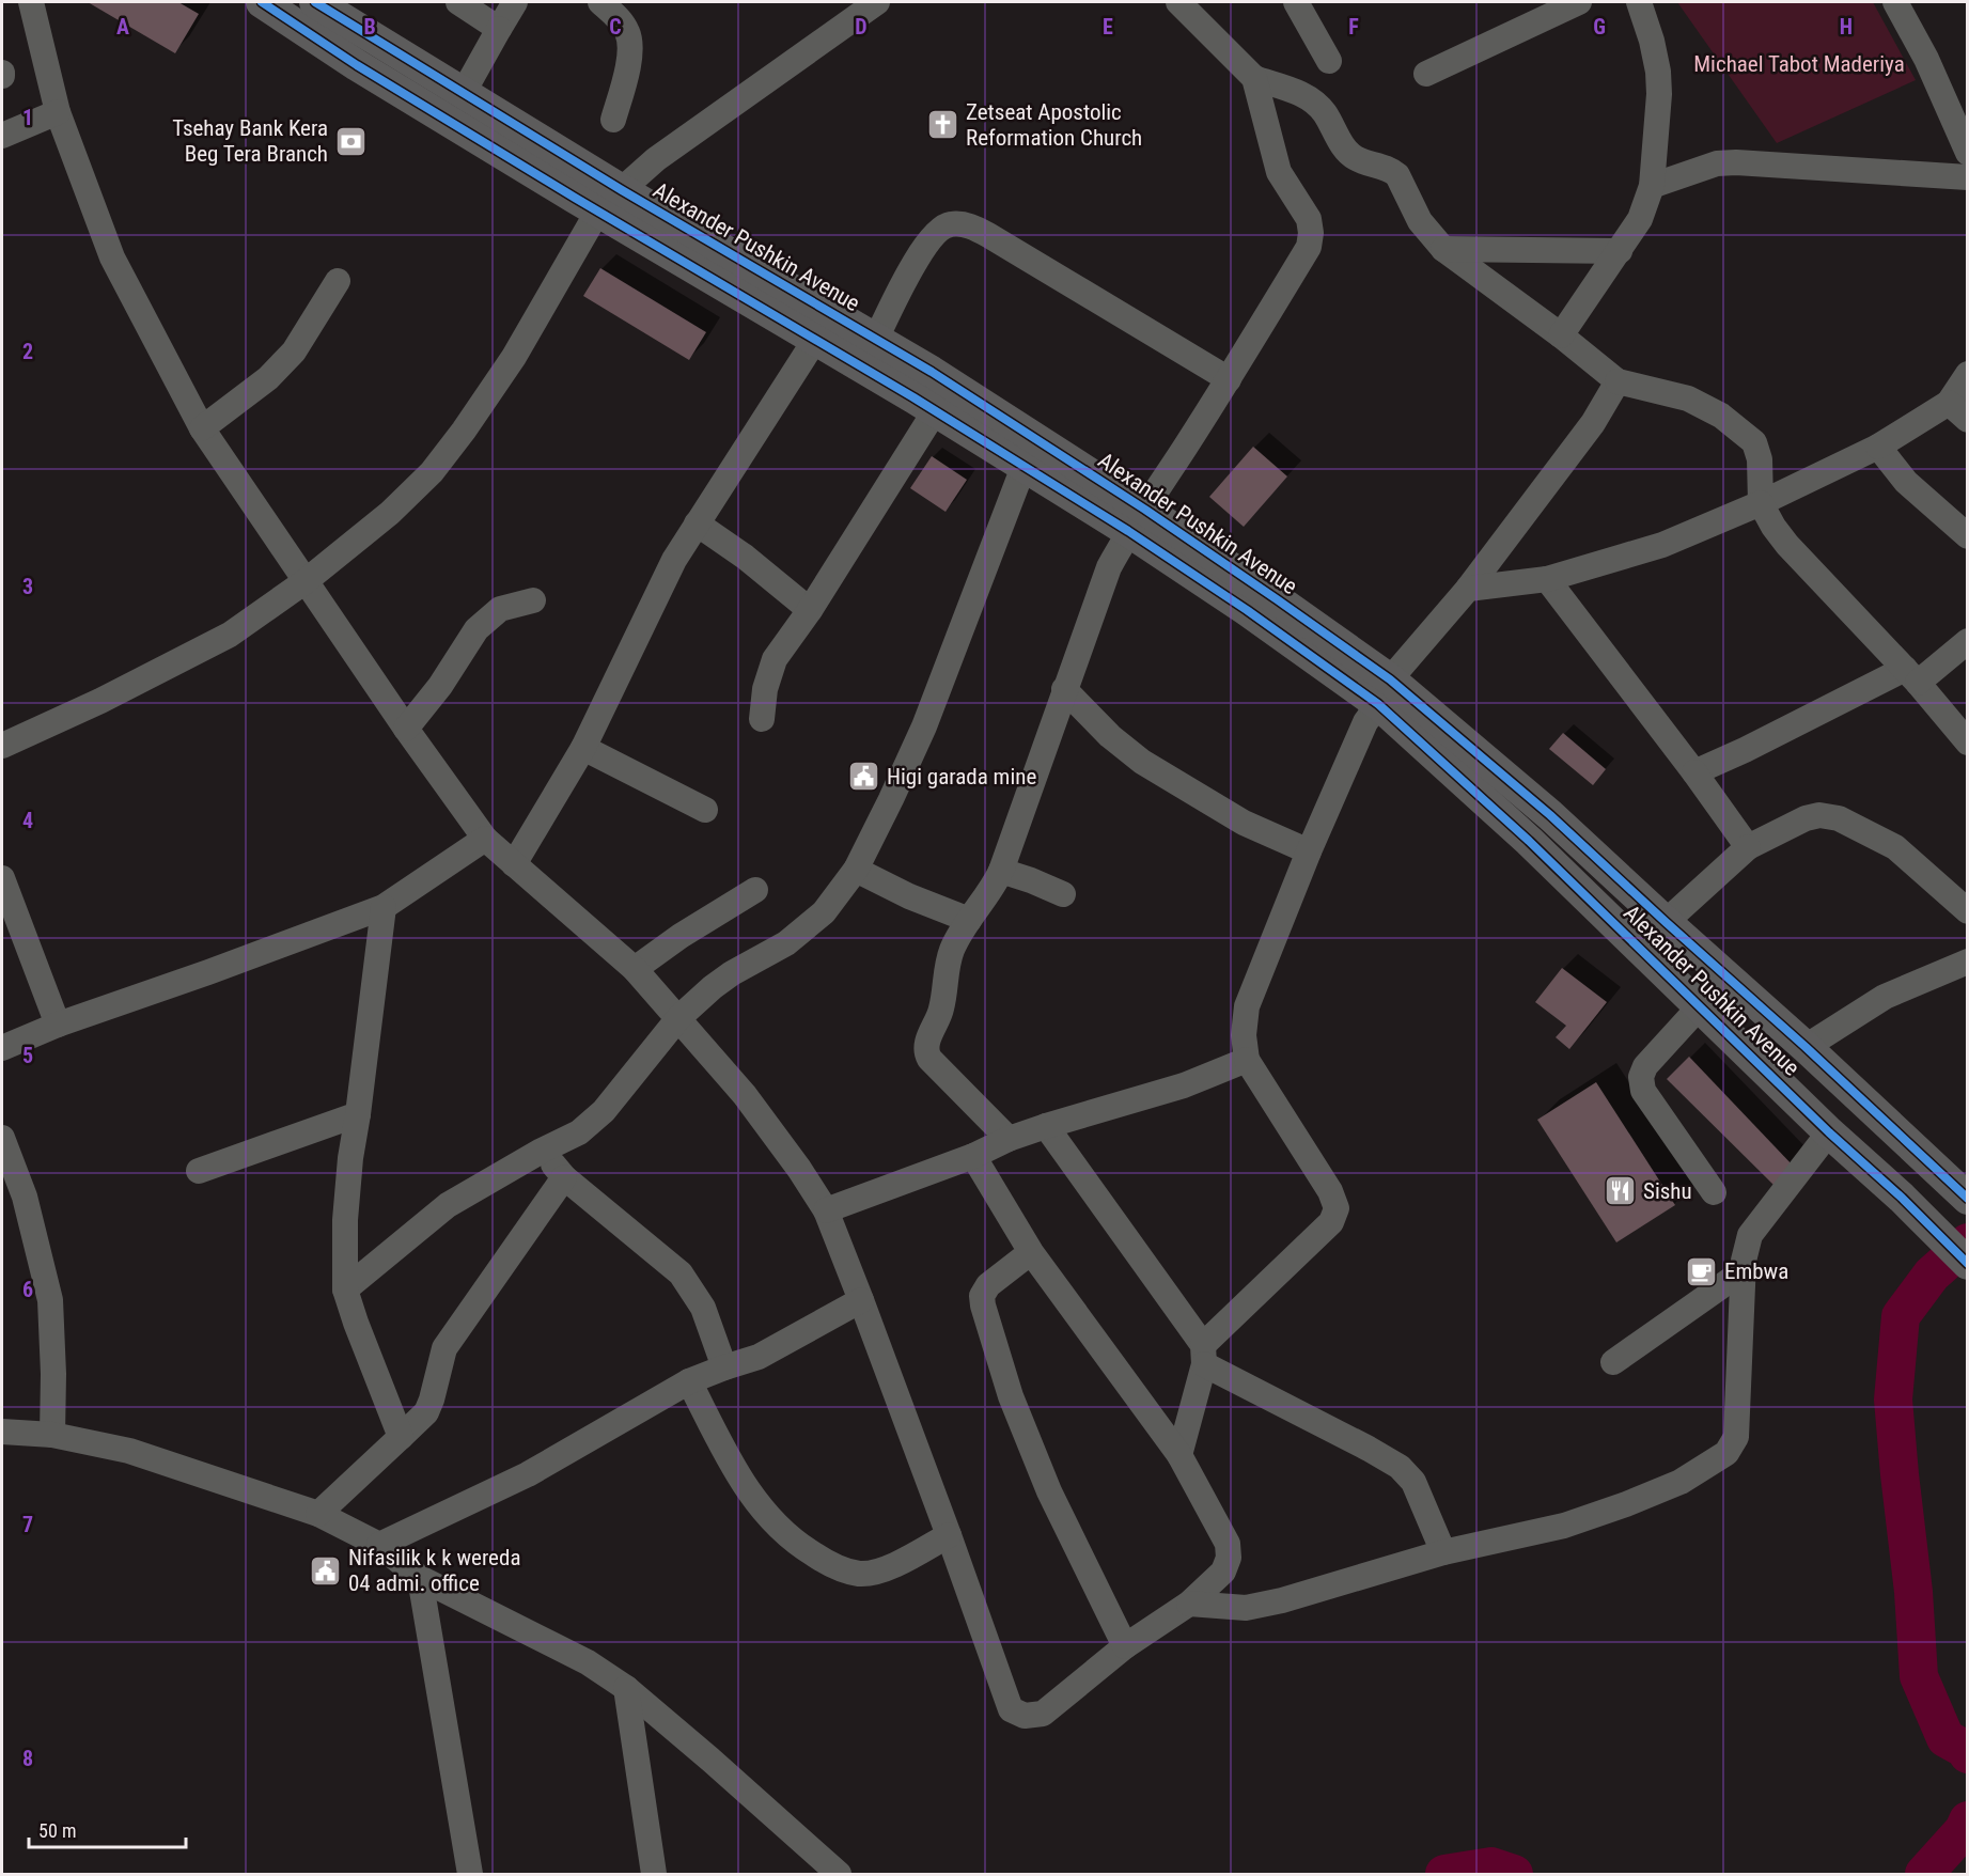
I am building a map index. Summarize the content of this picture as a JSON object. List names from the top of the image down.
{
  "streets": {
    "main road": ["Alexander Pushkin Avenue"]
  },
  "parks": ["Michael Tabot Maderiya"],
  "places": {
    "church": ["Zetseat Apostolic Reformation Church"],
    "bank": ["Tsehay Bank Kera Beg Tera Branch"],
    "public building": ["Higi garada mine", "Nifasilik k k wereda 04 admi. office"],
    "restaurant": ["Sishu"],
    "cafe": ["Embwa"]
  },
  "scale_bar": "50 m",
  "grid": {
    "columns": [
      "A",
      "B",
      "C",
      "D",
      "E",
      "F",
      "G",
      "H"
    ],
    "rows": [
      "1",
      "2",
      "3",
      "4",
      "5",
      "6",
      "7",
      "8"
    ]
  }
}
